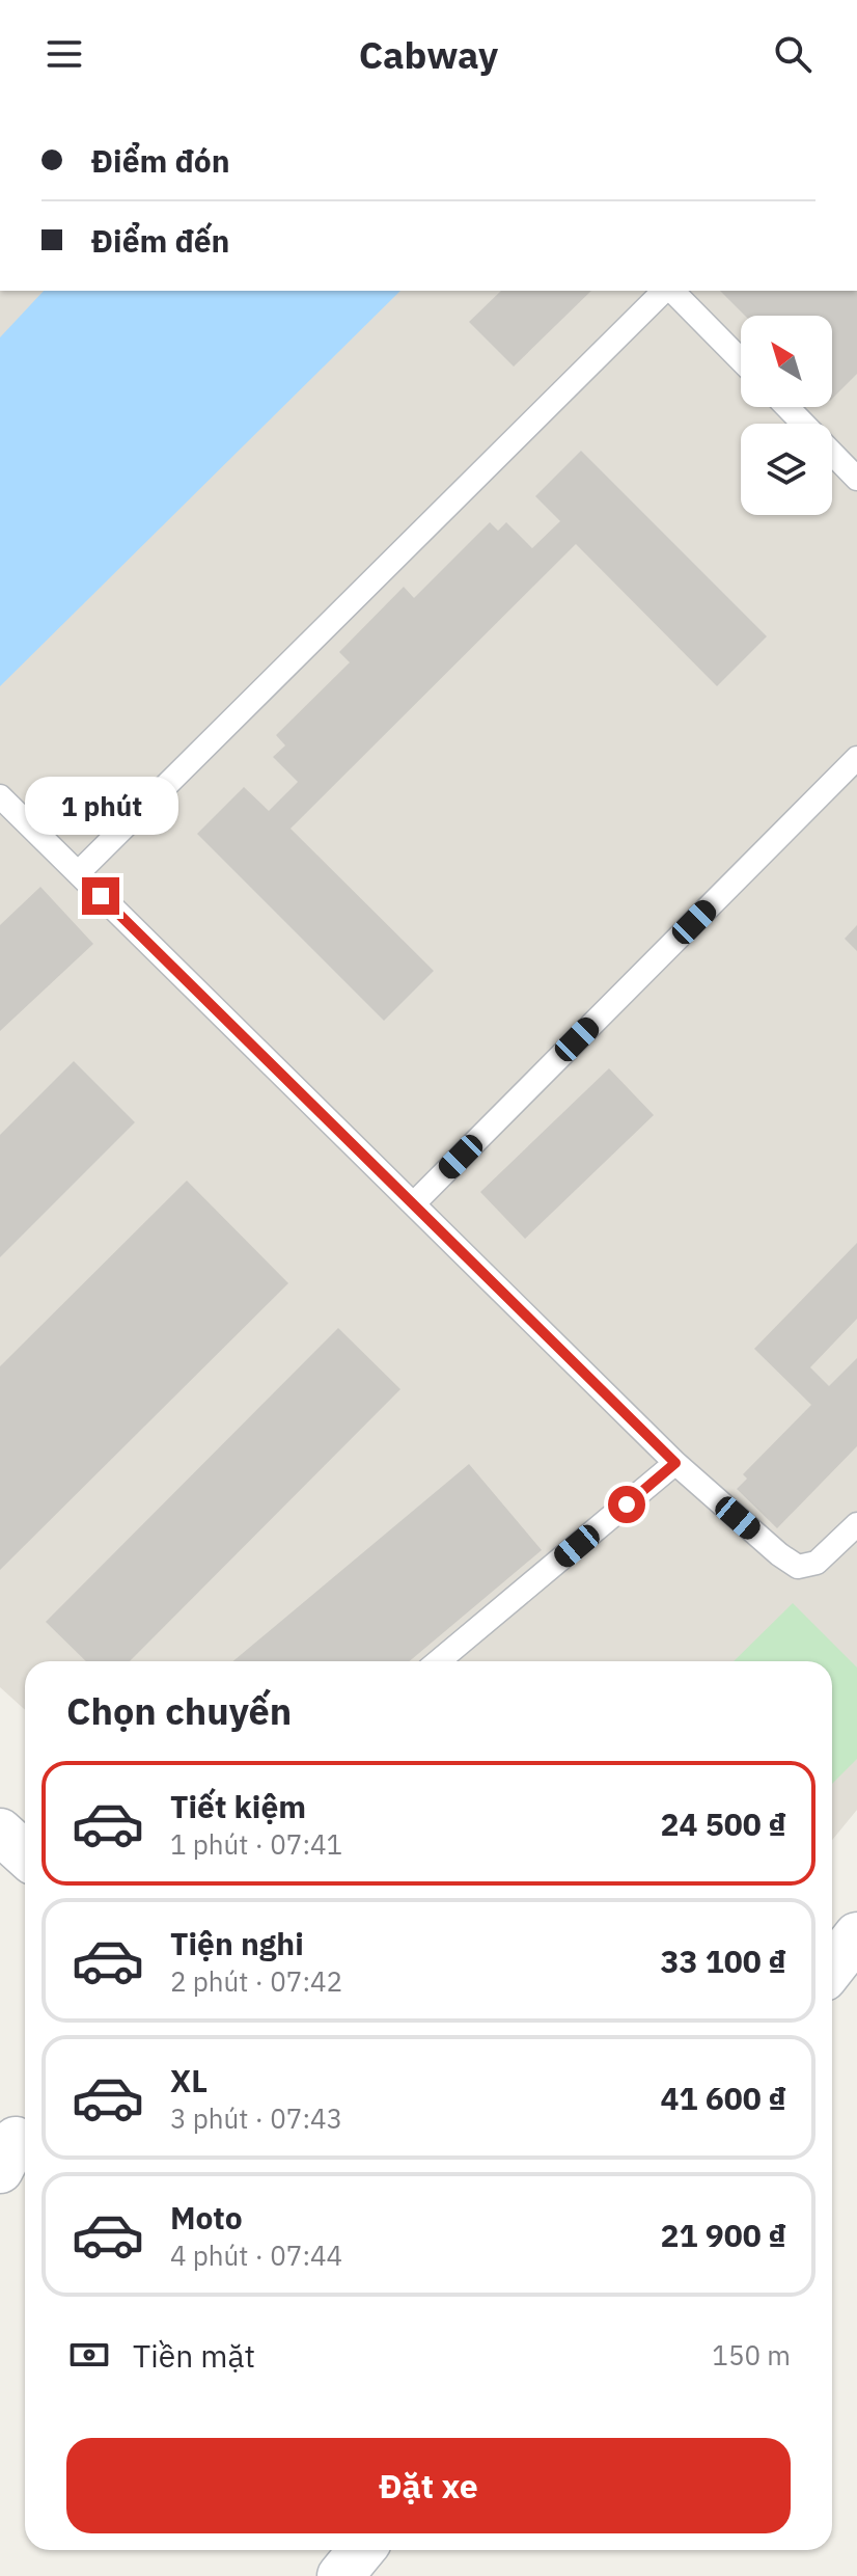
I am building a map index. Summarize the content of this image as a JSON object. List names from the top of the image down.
{
  "north": "top left",
  "page": {
    "header": "Cabway",
    "banner": ["Điểm đón", "Điểm đến"],
    "bubble": "1 phút",
    "heading": "Chọn chuyến",
    "list": [
      {
        "name": "Tiết kiệm",
        "note": "1 phút · 07:41",
        "value": "24 500 ₫"
      },
      {
        "name": "Tiện nghi",
        "note": "2 phút · 07:42",
        "value": "33 100 ₫"
      },
      {
        "name": "XL",
        "note": "3 phút · 07:43",
        "value": "41 600 ₫"
      },
      {
        "name": "Moto",
        "note": "4 phút · 07:44",
        "value": "21 900 ₫"
      }
    ],
    "pay": ["Tiền mặt", "150 m"],
    "buttons": "Đặt xe"
  }
}
